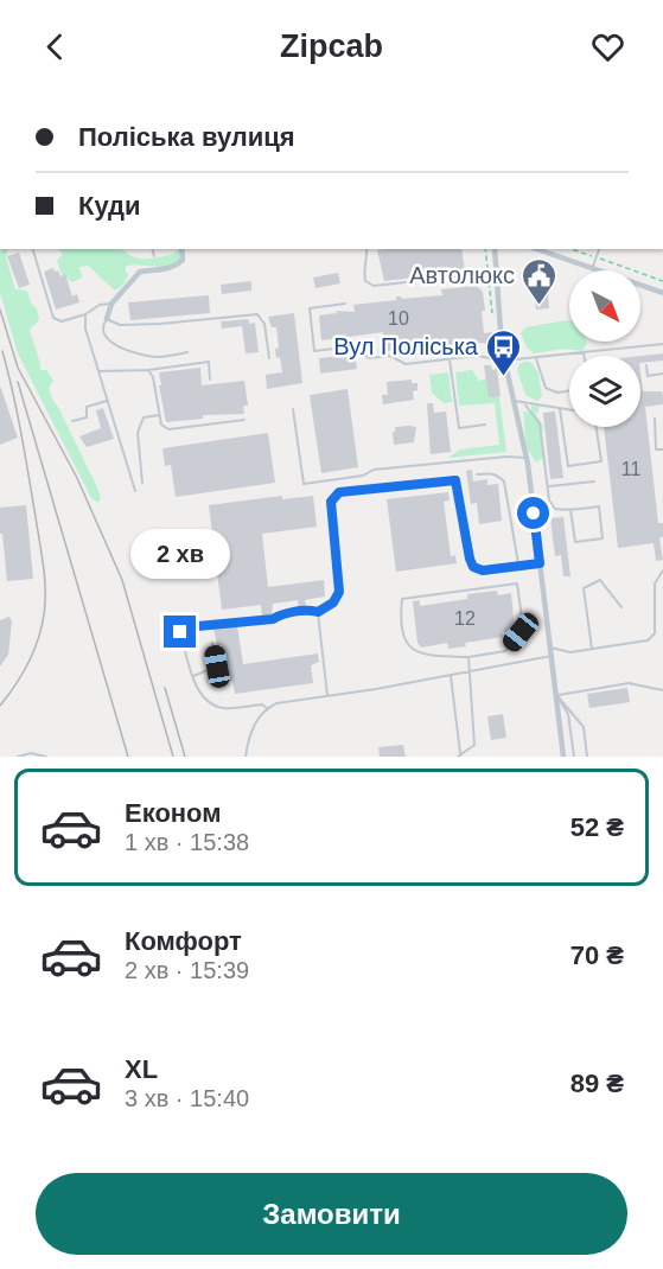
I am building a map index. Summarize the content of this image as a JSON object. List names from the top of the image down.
{
  "places": {
    "public building": ["Автолюкс"],
    "bus stop": ["Вул Поліська"]
  },
  "house_numbers": ["10", "11", "12"],
  "north": "bottom right",
  "page": {
    "header": "Zipcab",
    "banner": ["Поліська вулиця", "Куди"],
    "bubble": "2 хв",
    "list": [
      {
        "name": "Економ",
        "note": "1 хв · 15:38",
        "value": "52 ₴"
      },
      {
        "name": "Комфорт",
        "note": "2 хв · 15:39",
        "value": "70 ₴"
      },
      {
        "name": "XL",
        "note": "3 хв · 15:40",
        "value": "89 ₴"
      }
    ],
    "buttons": "Замовити"
  }
}
